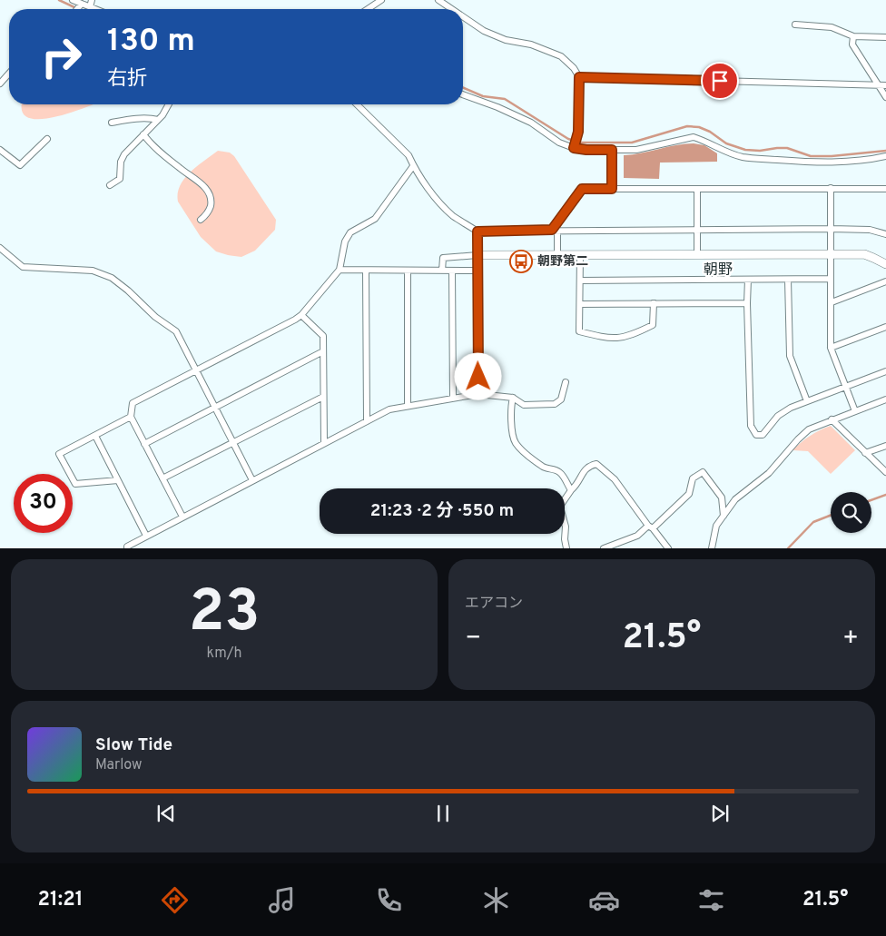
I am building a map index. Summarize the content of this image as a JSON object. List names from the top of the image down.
{
  "districts": ["朝野"],
  "places": {
    "bus stop": ["朝野第二"]
  },
  "page": {
    "turn": ["130 m", "右折"],
    "limit": "30",
    "trip": "21:23 · 2 分 · 550 m",
    "tile": [
      ["23", "km/h"],
      "エアコン"
    ],
    "heat": ["−", "21.5°", "+"],
    "song": ["Slow Tide", "Marlow"],
    "tabs": ["21:21", "21.5°"]
  }
}
